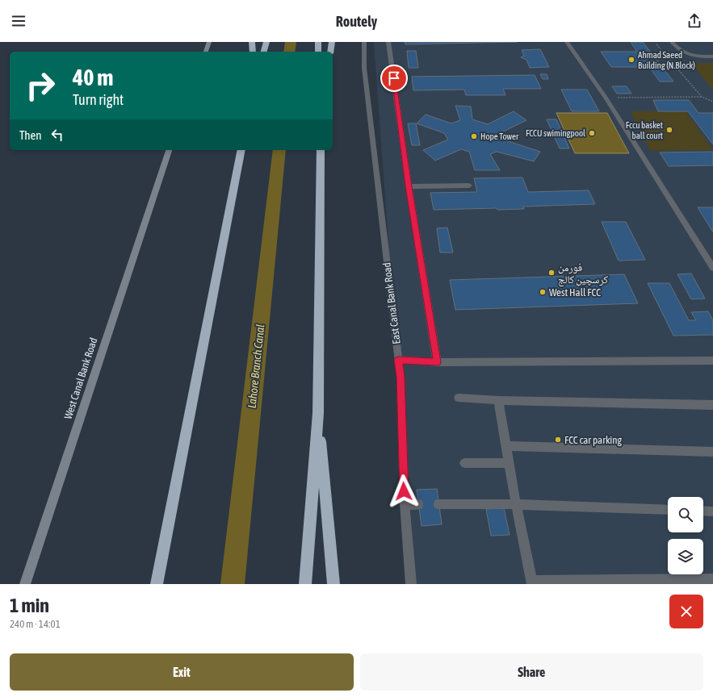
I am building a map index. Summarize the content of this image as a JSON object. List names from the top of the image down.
{
  "streets": {
    "street": ["East Canal Bank Road", "West Canal Bank Road"]
  },
  "water": ["Lahore Branch Canal"],
  "places": [
    "Ahmad Saeed Building (N.Block)",
    "Fccu basket ball court",
    "FCCU swimingpool",
    "Hope Tower",
    "فورمن کرسچین کالج",
    "West Hall FCC",
    "FCC car parking"
  ],
  "page": {
    "header": "Routely",
    "turn": ["40 m", "Turn right"],
    "then": "Then",
    "heading": ["1 min", "240 m · 14:01"],
    "buttons": ["Exit", "Share"]
  }
}
